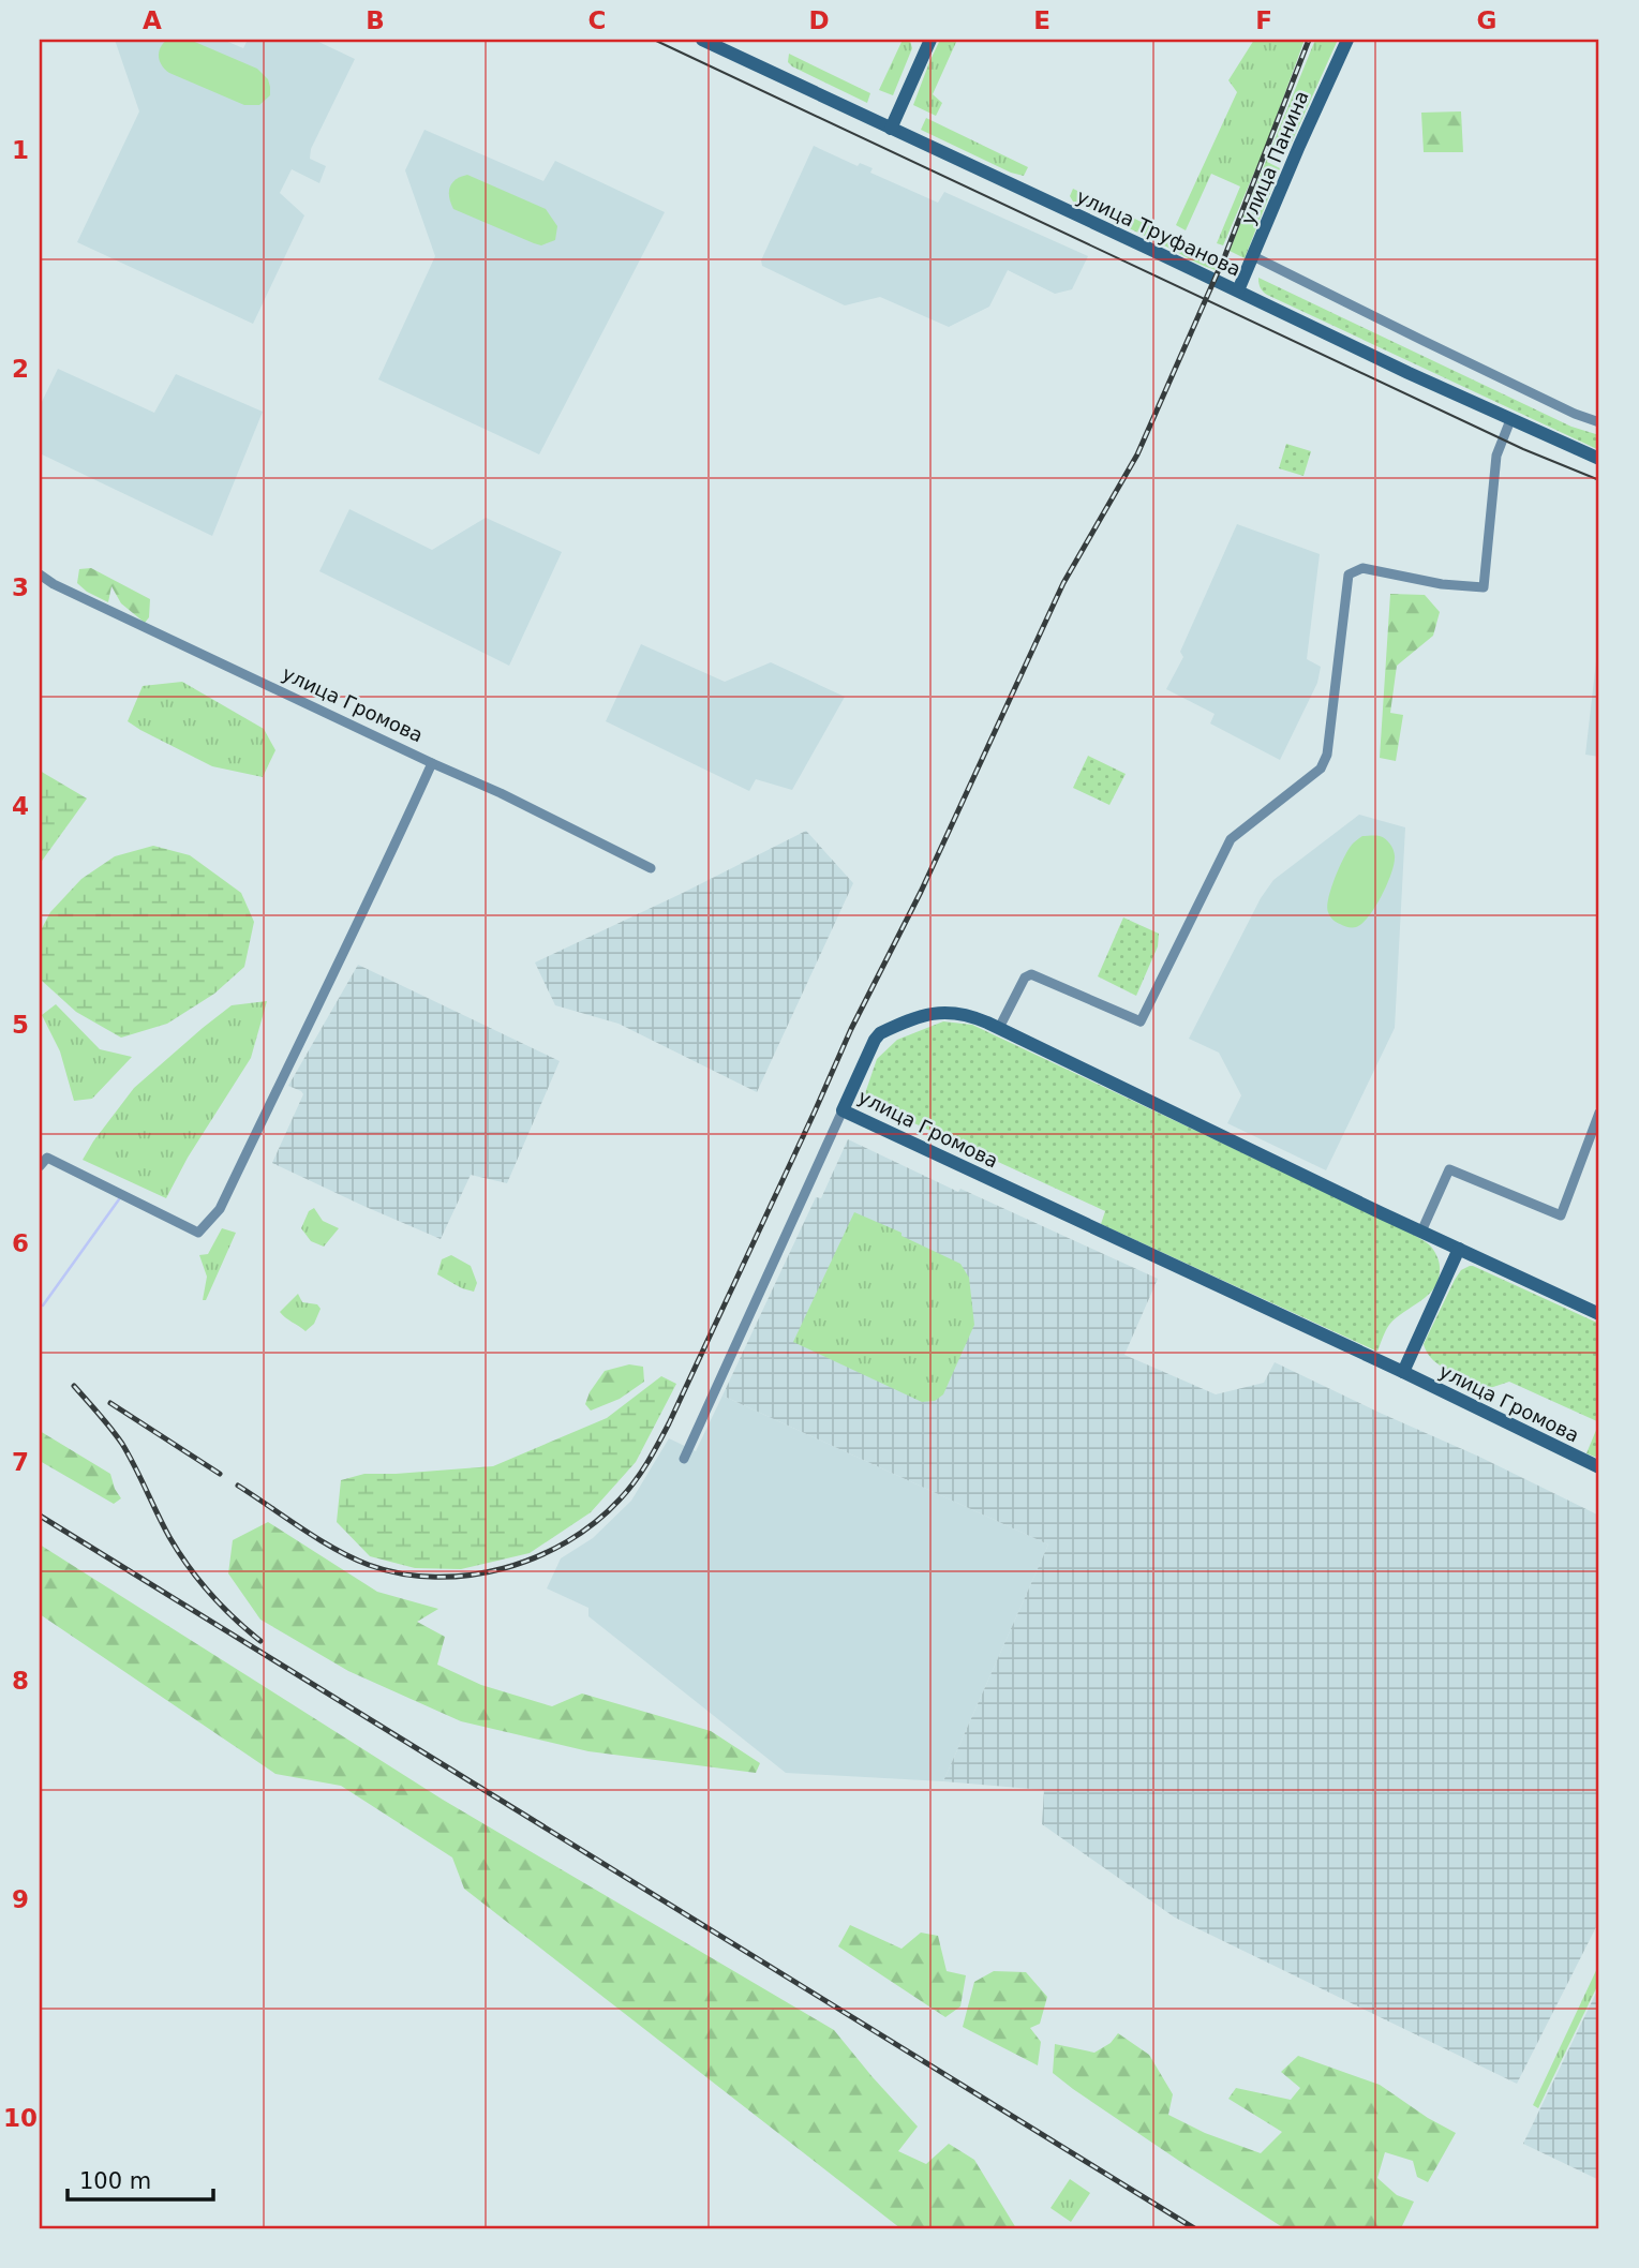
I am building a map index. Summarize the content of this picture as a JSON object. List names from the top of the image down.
{
  "streets": {
    "street": ["улица Панина", "улица Труфанова", "улица Громова"]
  },
  "crossings": [
    ["улица Панина", "улица Труфанова"]
  ],
  "scale_bar": "100 m",
  "grid": {
    "columns": [
      "A",
      "B",
      "C",
      "D",
      "E",
      "F",
      "G"
    ],
    "rows": [
      "1",
      "2",
      "3",
      "4",
      "5",
      "6",
      "7",
      "8",
      "9",
      "10"
    ]
  }
}
